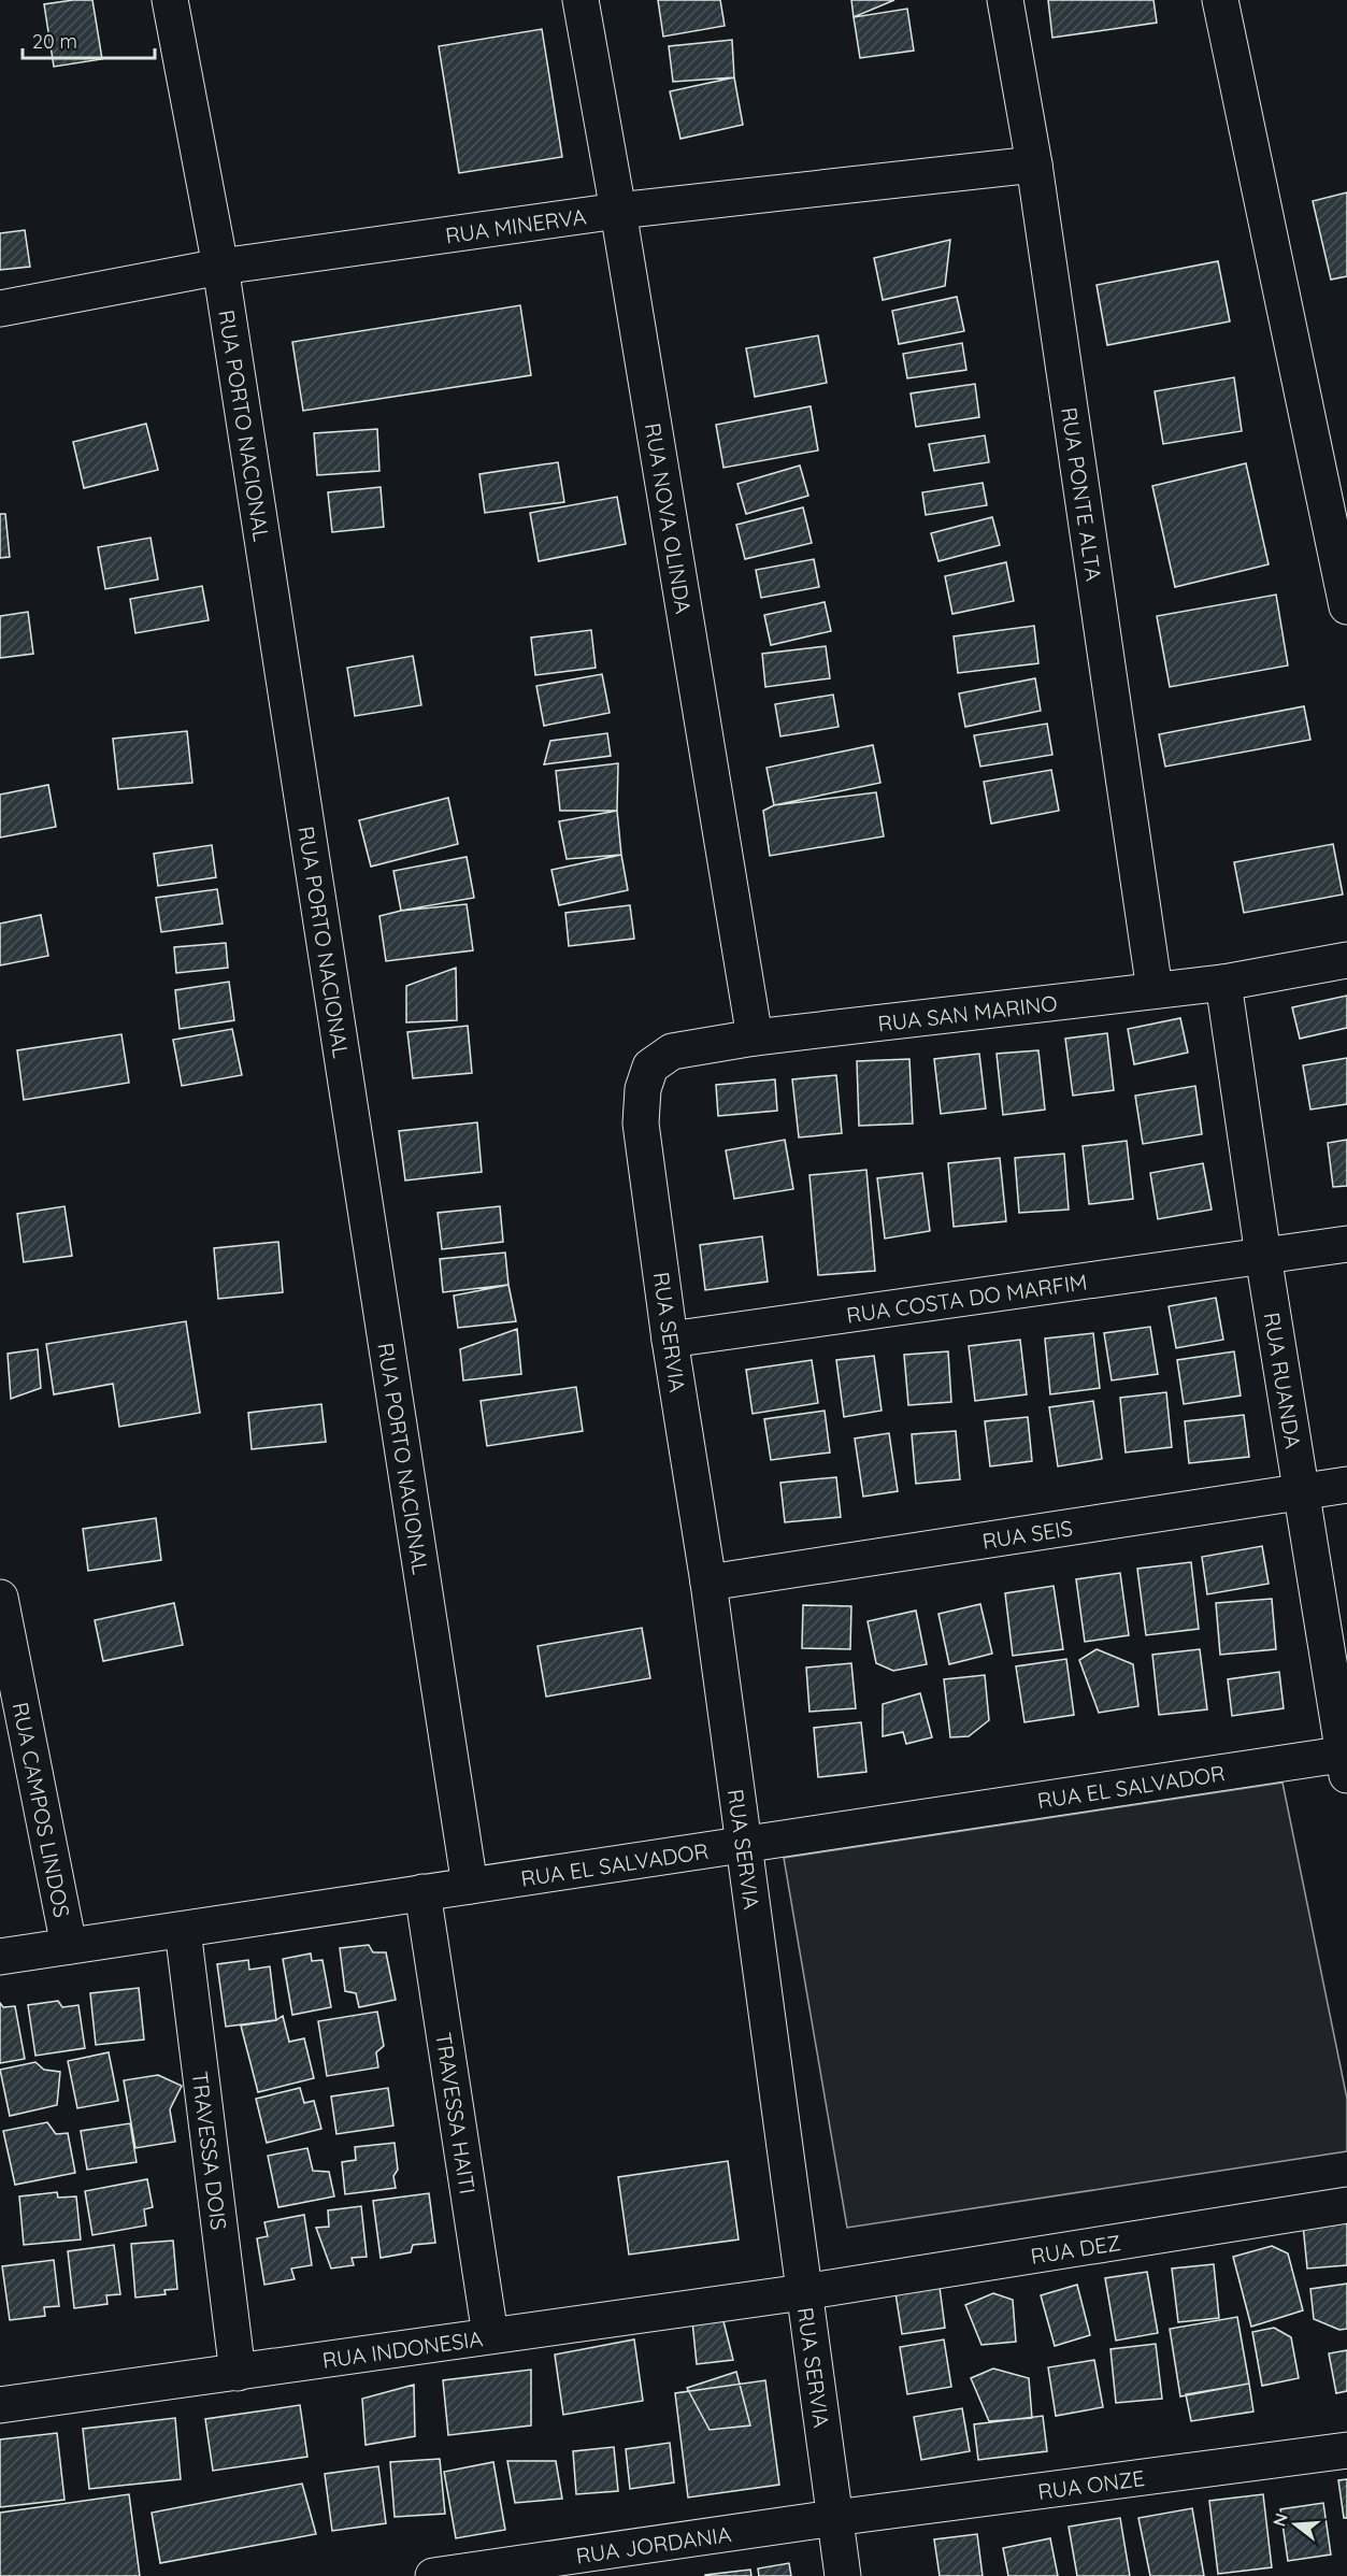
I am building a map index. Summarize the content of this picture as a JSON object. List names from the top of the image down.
{
  "streets": {
    "street": [
      "RUA MINERVA",
      "RUA PORTO NACIONAL",
      "RUA PONTE ALTA",
      "RUA NOVA OLINDA",
      "RUA SAN MARINO",
      "RUA COSTA DO MARFIM",
      "RUA SERVIA",
      "RUA RUANDA",
      "RUA SEIS",
      "RUA EL SALVADOR",
      "RUA CAMPOS LINDOS",
      "TRAVESSA HAITI",
      "TRAVESSA DOIS",
      "RUA DEZ",
      "RUA INDONESIA",
      "RUA ONZE",
      "RUA JORDANIA"
    ]
  },
  "crossings": [
    ["RUA MINERVA", "RUA PORTO NACIONAL"],
    ["RUA MINERVA", "RUA PONTE ALTA"],
    ["RUA MINERVA", "RUA NOVA OLINDA"],
    ["RUA PORTO NACIONAL", "RUA EL SALVADOR"],
    ["RUA PONTE ALTA", "RUA SAN MARINO"],
    ["RUA NOVA OLINDA", "RUA SAN MARINO"],
    ["RUA SAN MARINO", "RUA SERVIA"],
    ["RUA SAN MARINO", "RUA RUANDA"],
    ["RUA COSTA DO MARFIM", "RUA SERVIA"],
    ["RUA COSTA DO MARFIM", "RUA RUANDA"],
    ["RUA SERVIA", "RUA SEIS"],
    ["RUA SERVIA", "RUA EL SALVADOR"],
    ["RUA SERVIA", "RUA DEZ"],
    ["RUA SERVIA", "RUA INDONESIA"],
    ["RUA SERVIA", "RUA ONZE"],
    ["RUA SERVIA", "RUA JORDANIA"],
    ["RUA RUANDA", "RUA SEIS"],
    ["RUA RUANDA", "RUA EL SALVADOR"],
    ["RUA EL SALVADOR", "RUA CAMPOS LINDOS"],
    ["RUA EL SALVADOR", "TRAVESSA HAITI"],
    ["RUA EL SALVADOR", "TRAVESSA DOIS"],
    ["TRAVESSA HAITI", "RUA INDONESIA"],
    ["TRAVESSA DOIS", "RUA INDONESIA"],
    ["RUA DEZ", "RUA INDONESIA"],
    ["RUA ONZE", "RUA JORDANIA"]
  ],
  "scale_bar": "20 m",
  "north": "left"
}
